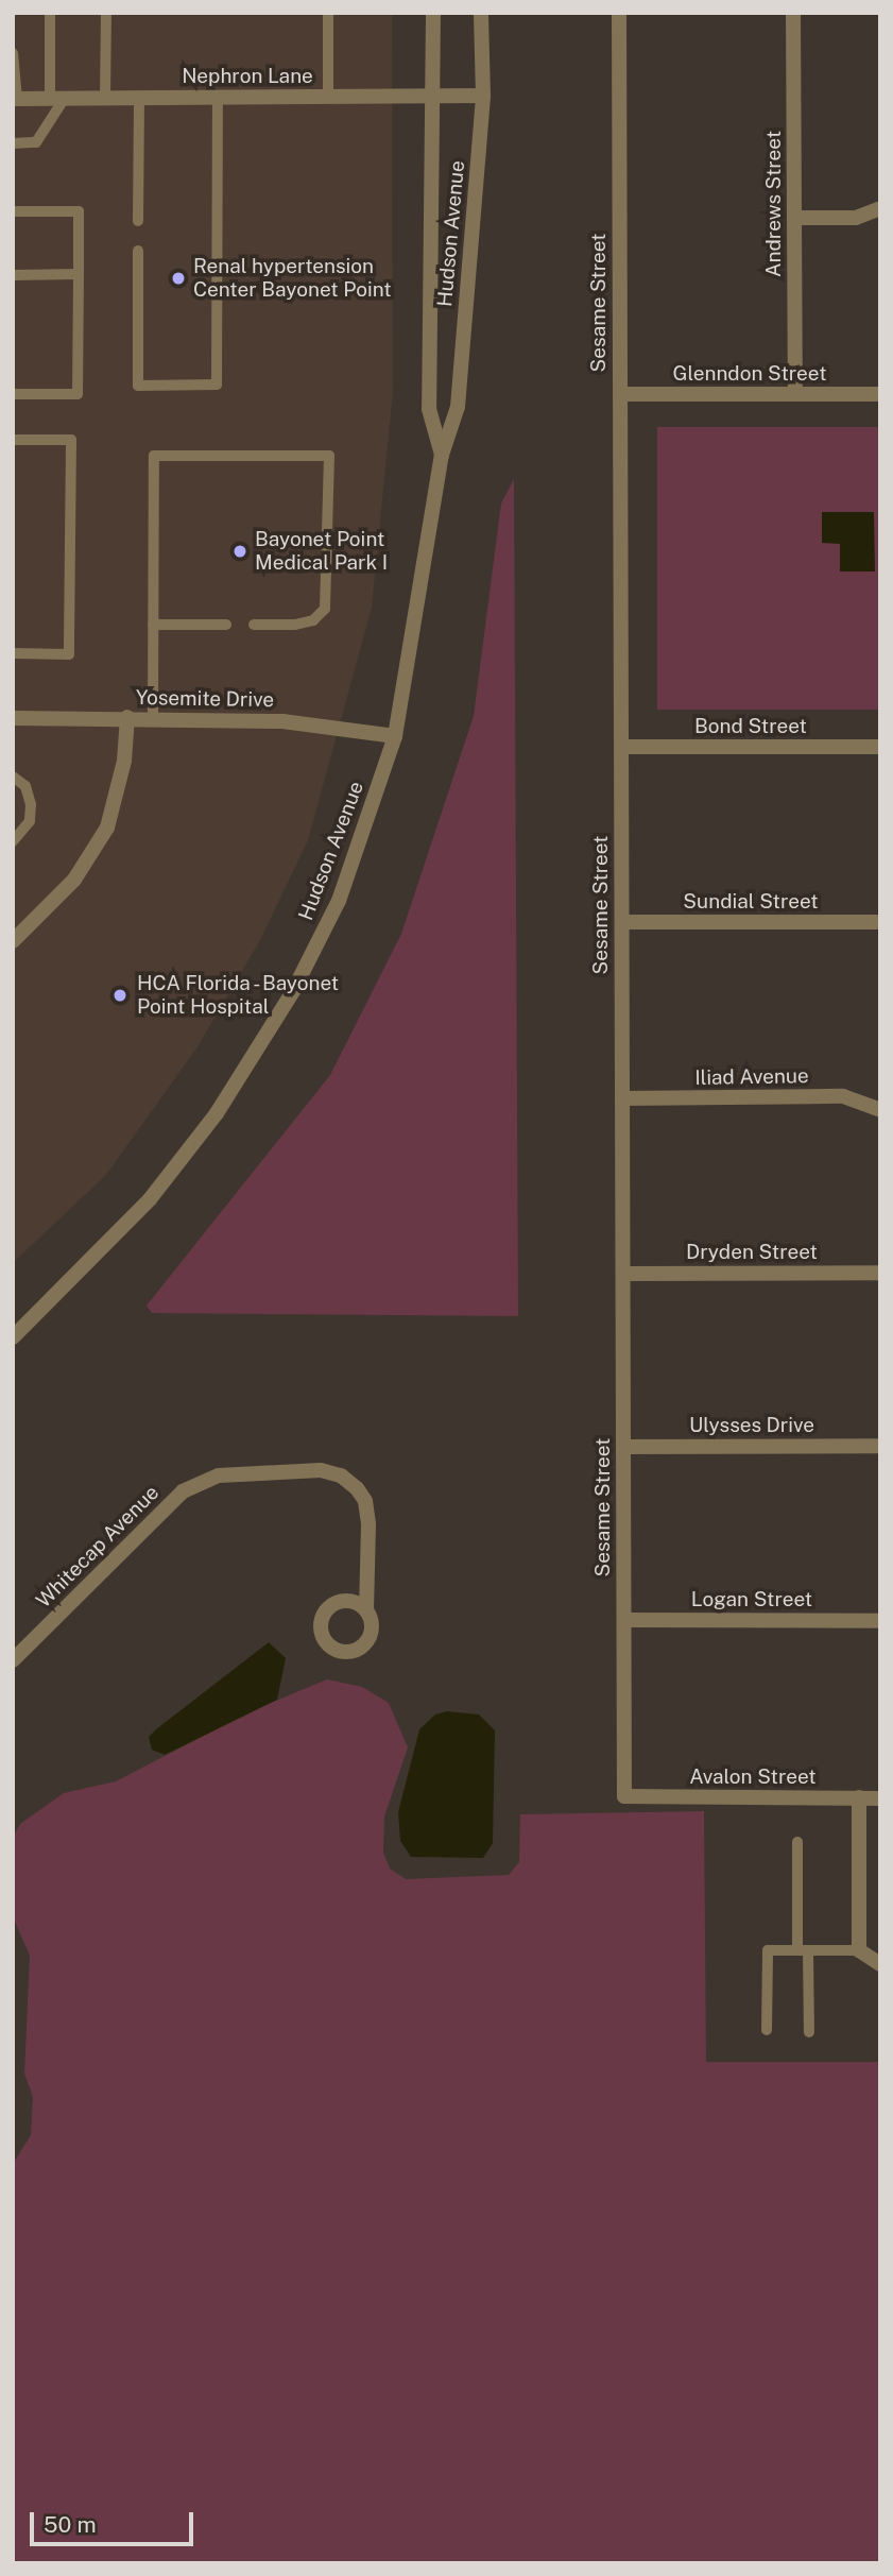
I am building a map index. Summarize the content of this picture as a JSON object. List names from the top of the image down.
{
  "streets": {
    "street": [
      "Nephron Lane",
      "Andrews Street",
      "Hudson Avenue",
      "Sesame Street",
      "Glenndon Street",
      "Yosemite Drive",
      "Bond Street",
      "Sundial Street",
      "Iliad Avenue",
      "Dryden Street",
      "Ulysses Drive",
      "Whitecap Avenue",
      "Logan Street",
      "Avalon Street"
    ]
  },
  "crossings": [
    ["Nephron Lane", "Hudson Avenue"],
    ["Andrews Street", "Glenndon Street"],
    ["Hudson Avenue", "Yosemite Drive"],
    ["Sesame Street", "Glenndon Street"],
    ["Sesame Street", "Bond Street"],
    ["Sesame Street", "Sundial Street"],
    ["Sesame Street", "Iliad Avenue"],
    ["Sesame Street", "Dryden Street"],
    ["Sesame Street", "Ulysses Drive"],
    ["Sesame Street", "Logan Street"],
    ["Sesame Street", "Avalon Street"]
  ],
  "places": ["Renal hypertension Center Bayonet Point", "Bayonet Point Medical Park I", "HCA Florida - Bayonet Point Hospital"],
  "scale_bar": "50 m"
}
